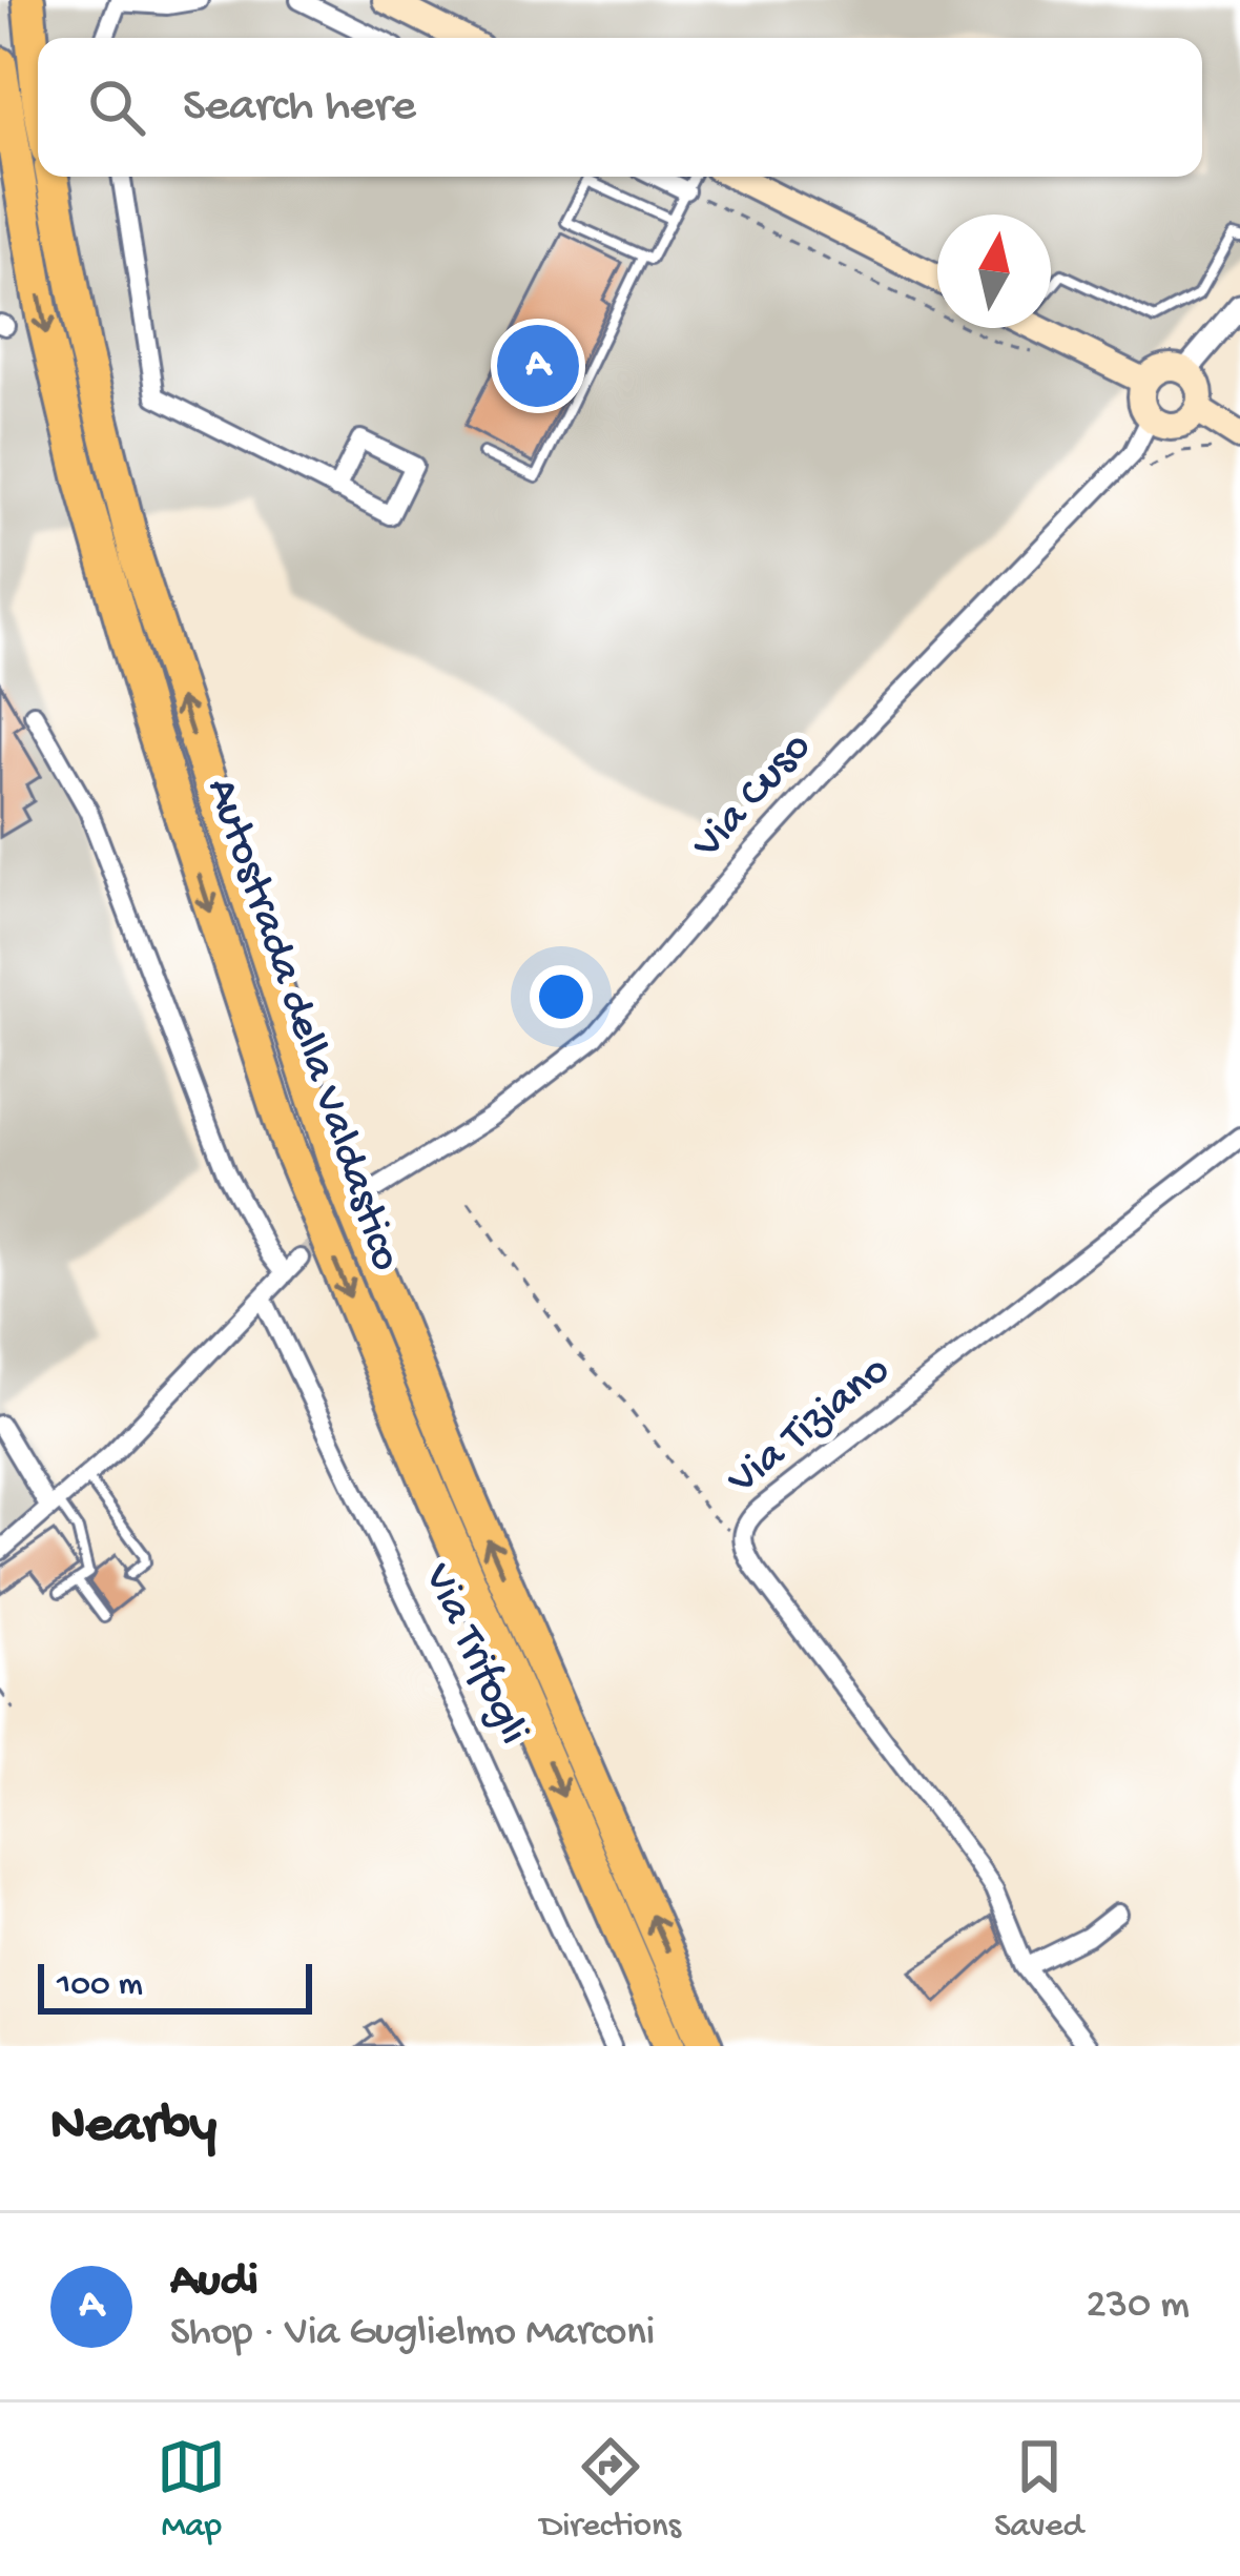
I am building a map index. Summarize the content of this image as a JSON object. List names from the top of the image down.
{
  "streets": {
    "highway": ["Autostrada della Valdastico"],
    "street": ["Via Cuso", "Via Tiziano", "Via Trifogli"]
  },
  "scale_bar": "100 m",
  "north": "top",
  "page": {
    "search": "Search here",
    "pins": "A",
    "scale": "100 m",
    "heading": "Nearby",
    "list": [
      {
        "mark": "A",
        "name": "Audi",
        "note": "Shop · Via Guglielmo Marconi",
        "value": "230 m"
      }
    ],
    "nav": ["Map", "Directions", "Saved"]
  }
}
